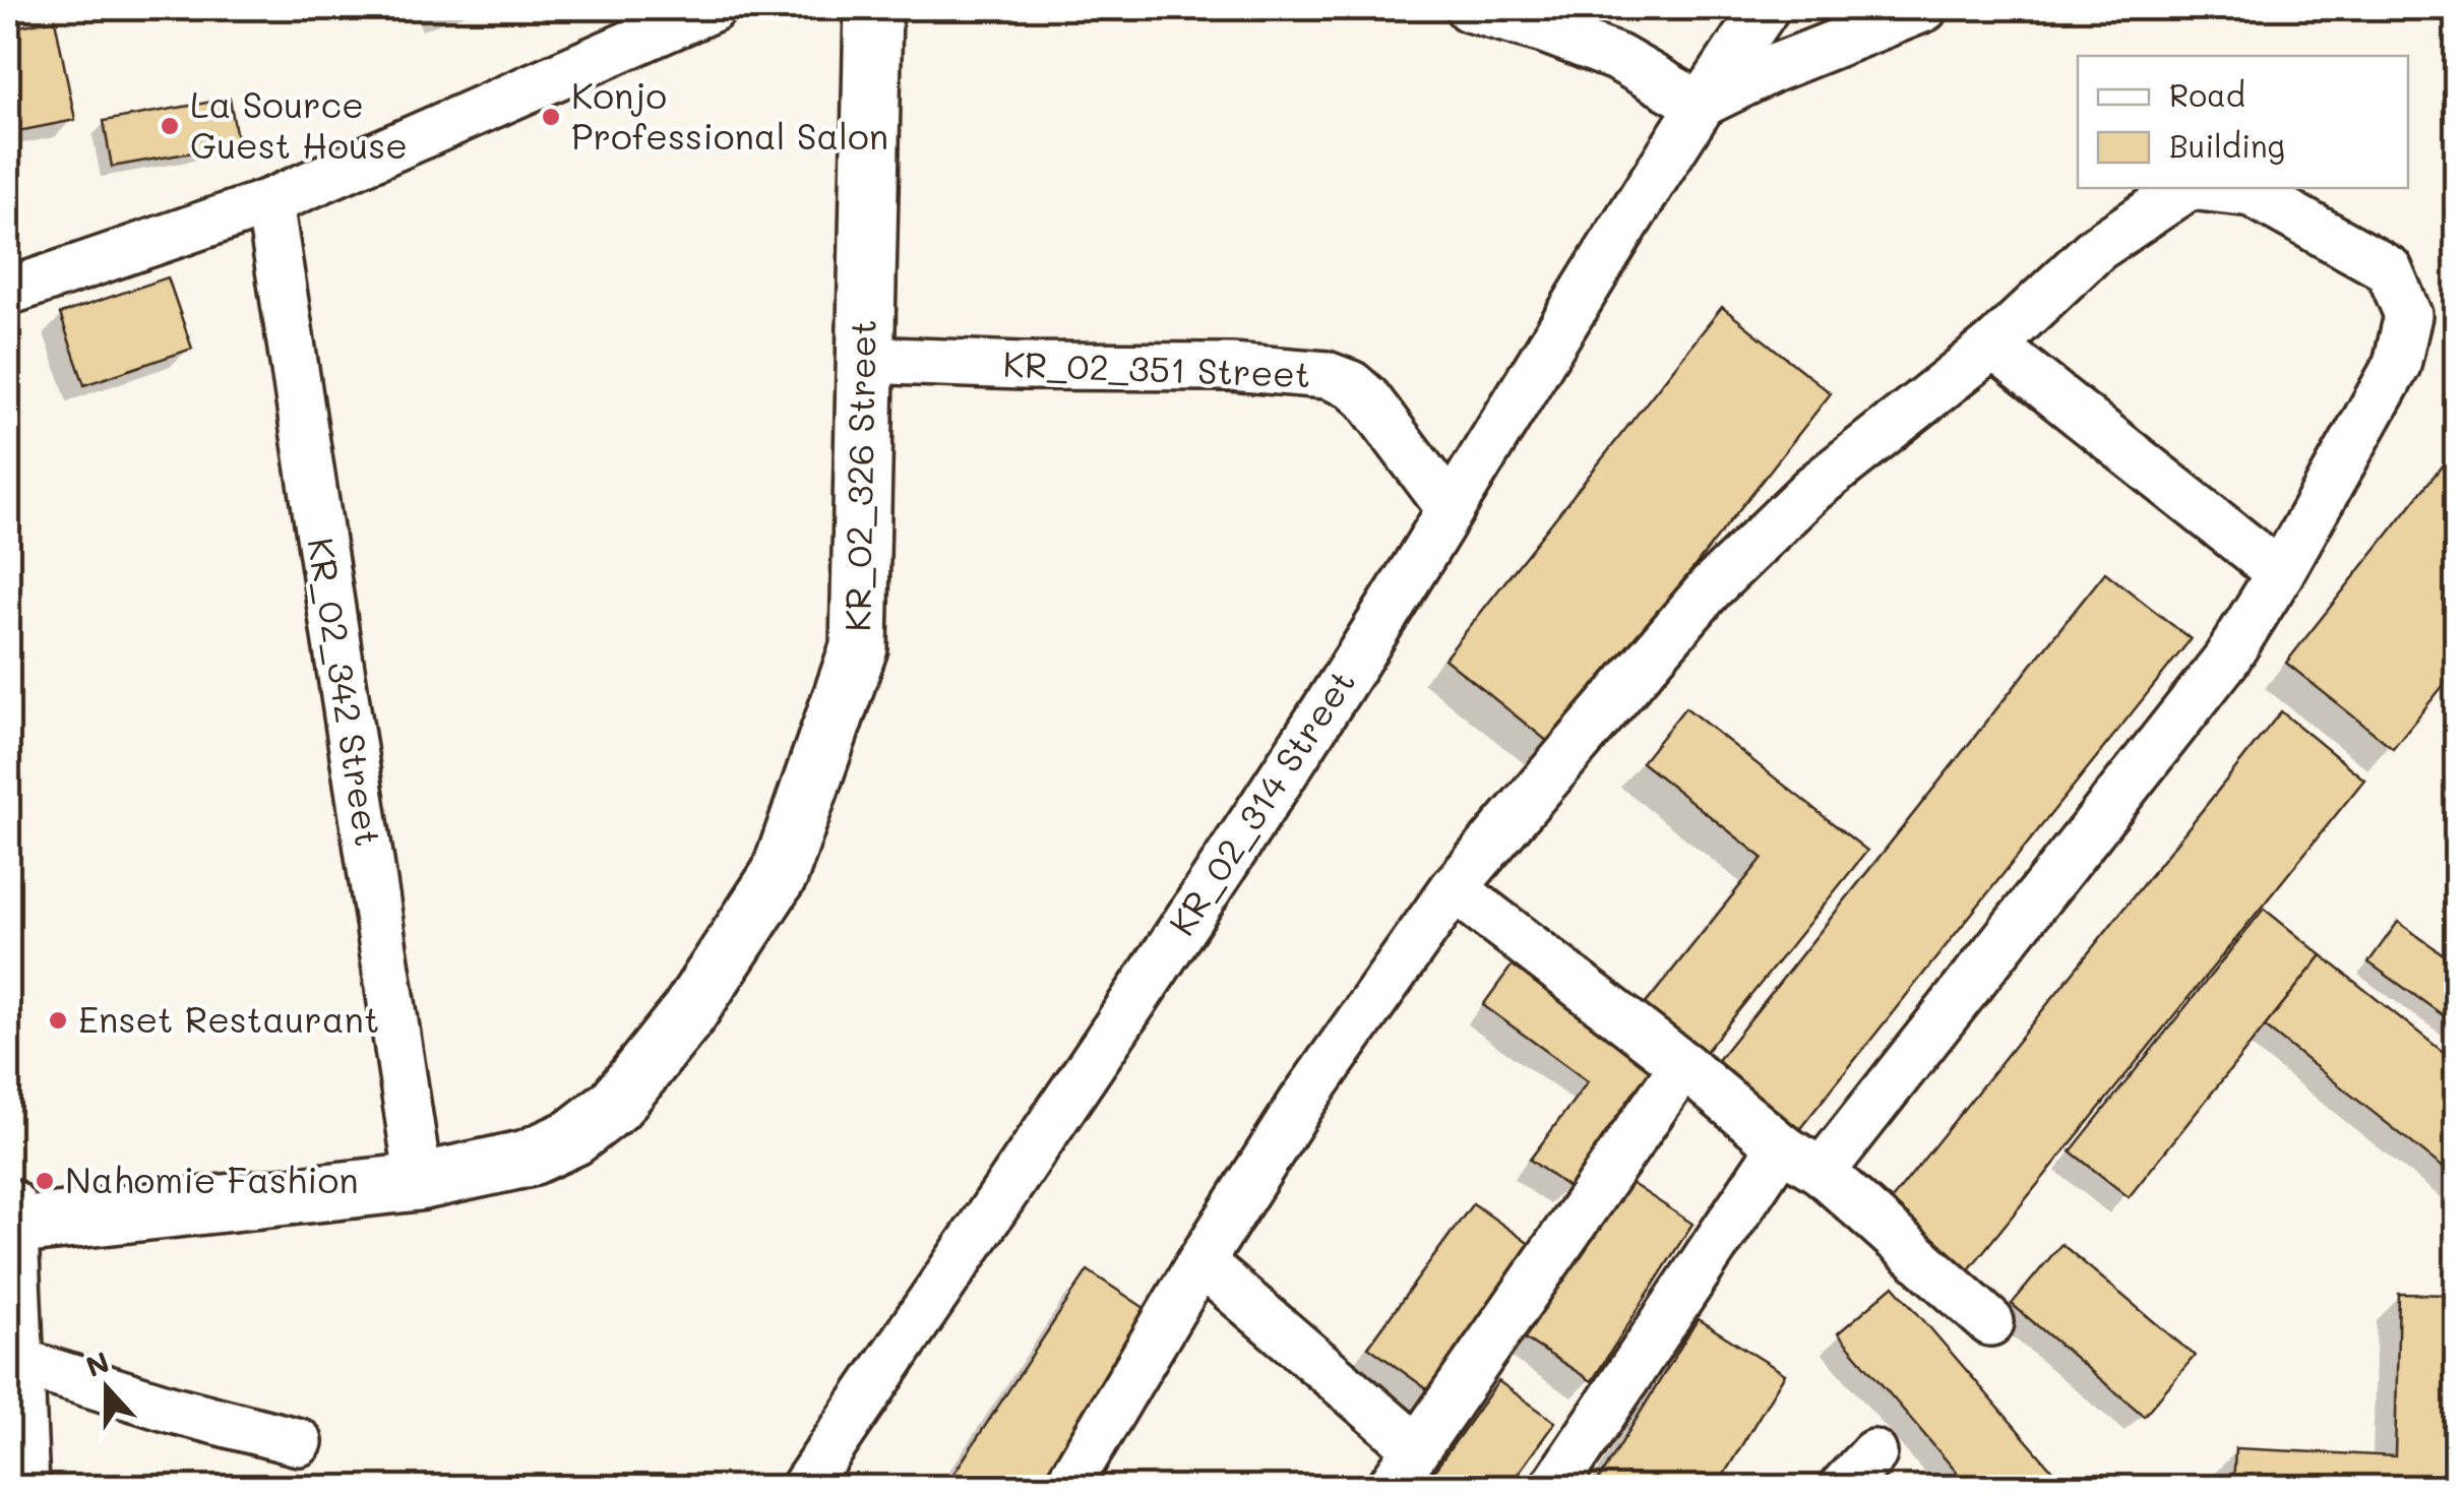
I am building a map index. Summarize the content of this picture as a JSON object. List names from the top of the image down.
{
  "streets": {
    "street": [
      "KR_02_351 Street",
      "KR_02_326 Street",
      "KR_02_342 Street",
      "KR_02_314 Street"
    ]
  },
  "crossings": [
    ["KR_02_351 Street", "KR_02_326 Street"],
    ["KR_02_351 Street", "KR_02_314 Street"],
    ["KR_02_326 Street", "KR_02_342 Street"]
  ],
  "places": [
    "Konjo Professional Salon",
    "La Source Guest House",
    "Enset Restaurant",
    "Nahomie Fashion"
  ],
  "legend": ["Road", "Building"],
  "north": "top"
}
